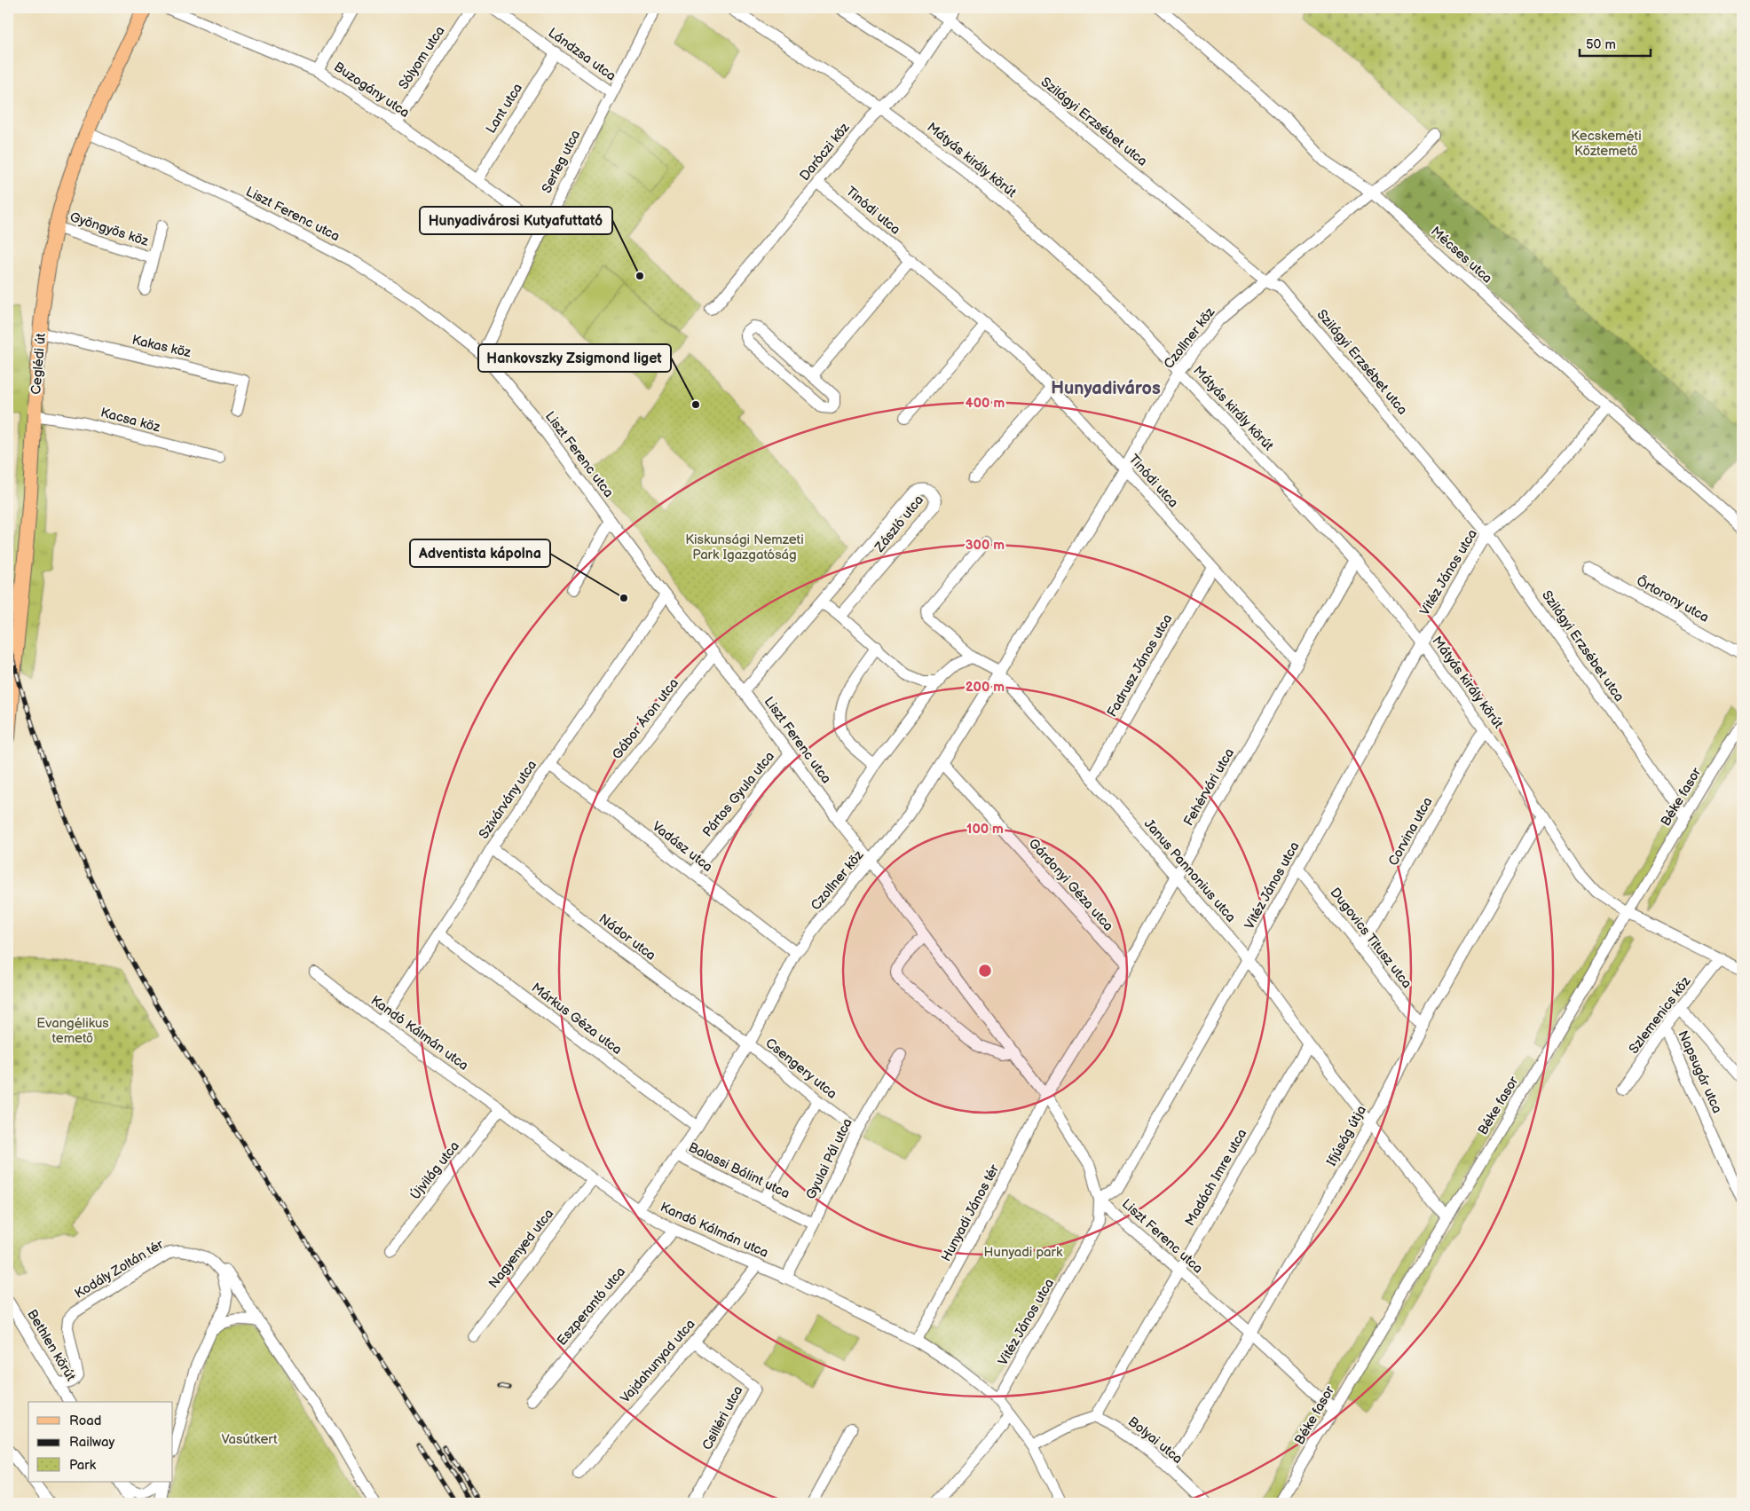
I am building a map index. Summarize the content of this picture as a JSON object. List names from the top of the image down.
{
  "streets": {
    "main road": ["Ceglédi út"],
    "street": [
      "Lándzsa utca",
      "Sólyom utca",
      "Buzogány utca",
      "Lant utca",
      "Szilágyi Erzsébet utca",
      "Daróczi köz",
      "Mátyás király körút",
      "Serleg utca",
      "Tinódi utca",
      "Liszt Ferenc utca",
      "Gyöngyös köz",
      "Mécses utca",
      "Czollner köz",
      "Kakas köz",
      "Kacsa köz",
      "Zászló utca",
      "Vitéz János utca",
      "Őrtorony utca",
      "Fadrusz János utca",
      "Gábor Áron utca",
      "Fehérvári utca",
      "Pártos Gyula utca",
      "Béke fasor",
      "Szivárvány utca",
      "Corvina utca",
      "Vadász utca",
      "Janus Pannonius utca",
      "Gárdonyi Géza utca",
      "Nádor utca",
      "Dugovics Titusz utca",
      "Szlemenics köz",
      "Márkus Géza utca",
      "Kandó Kálmán utca",
      "Csengery utca",
      "Napsugár utca",
      "Ifjúság útja",
      "Gyulai Pál utca",
      "Újvilág utca",
      "Balassi Bálint utca",
      "Madách Imre utca",
      "Hunyadi János tér",
      "Nagyenyed utca",
      "Kodály Zoltán tér",
      "Eszperantó utca",
      "Bethlen körút",
      "Vajdahunyad utca",
      "Csilléri utca",
      "Bolyai utca"
    ]
  },
  "crossings": [
    ["Lándzsa utca", "Lant utca"],
    ["Lándzsa utca", "Serleg utca"],
    ["Sólyom utca", "Buzogány utca"],
    ["Buzogány utca", "Lant utca"],
    ["Buzogány utca", "Serleg utca"],
    ["Szilágyi Erzsébet utca", "Daróczi köz"],
    ["Szilágyi Erzsébet utca", "Czollner köz"],
    ["Szilágyi Erzsébet utca", "Vitéz János utca"],
    ["Szilágyi Erzsébet utca", "Béke fasor"],
    ["Daróczi köz", "Mátyás király körút"],
    ["Daróczi köz", "Tinódi utca"],
    ["Mátyás király körút", "Czollner köz"],
    ["Mátyás király körút", "Vitéz János utca"],
    ["Mátyás király körút", "Fehérvári utca"],
    ["Mátyás király körút", "Béke fasor"],
    ["Mátyás király körút", "Corvina utca"],
    ["Mátyás király körút", "Szlemenics köz"],
    ["Mátyás király körút", "Ifjúság útja"],
    ["Serleg utca", "Liszt Ferenc utca"],
    ["Tinódi utca", "Czollner köz"],
    ["Tinódi utca", "Fadrusz János utca"],
    ["Tinódi utca", "Fehérvári utca"],
    ["Liszt Ferenc utca", "Czollner köz"],
    ["Liszt Ferenc utca", "Ceglédi út"],
    ["Liszt Ferenc utca", "Zászló utca"],
    ["Liszt Ferenc utca", "Vitéz János utca"],
    ["Liszt Ferenc utca", "Gábor Áron utca"],
    ["Liszt Ferenc utca", "Fehérvári utca"],
    ["Liszt Ferenc utca", "Pártos Gyula utca"],
    ["Liszt Ferenc utca", "Béke fasor"],
    ["Liszt Ferenc utca", "Szivárvány utca"],
    ["Liszt Ferenc utca", "Ifjúság útja"],
    ["Liszt Ferenc utca", "Madách Imre utca"],
    ["Liszt Ferenc utca", "Hunyadi János tér"],
    ["Gyöngyös köz", "Ceglédi út"],
    ["Mécses utca", "Czollner köz"],
    ["Mécses utca", "Vitéz János utca"],
    ["Czollner köz", "Vadász utca"],
    ["Czollner köz", "Janus Pannonius utca"],
    ["Czollner köz", "Gárdonyi Géza utca"],
    ["Czollner köz", "Nádor utca"],
    ["Czollner köz", "Márkus Géza utca"],
    ["Czollner köz", "Kandó Kálmán utca"],
    ["Czollner köz", "Csengery utca"],
    ["Czollner köz", "Balassi Bálint utca"],
    ["Kakas köz", "Ceglédi út"],
    ["Ceglédi út", "Kacsa köz"],
    ["Vitéz János utca", "Janus Pannonius utca"],
    ["Vitéz János utca", "Dugovics Titusz utca"],
    ["Vitéz János utca", "Kandó Kálmán utca"],
    ["Fadrusz János utca", "Janus Pannonius utca"],
    ["Gábor Áron utca", "Vadász utca"],
    ["Fehérvári utca", "Janus Pannonius utca"],
    ["Fehérvári utca", "Gárdonyi Géza utca"],
    ["Fehérvári utca", "Hunyadi János tér"],
    ["Pártos Gyula utca", "Vadász utca"],
    ["Béke fasor", "Janus Pannonius utca"],
    ["Szivárvány utca", "Vadász utca"],
    ["Szivárvány utca", "Nádor utca"],
    ["Szivárvány utca", "Márkus Géza utca"],
    ["Szivárvány utca", "Kandó Kálmán utca"],
    ["Corvina utca", "Dugovics Titusz utca"],
    ["Janus Pannonius utca", "Ifjúság útja"],
    ["Janus Pannonius utca", "Madách Imre utca"],
    ["Nádor utca", "Csengery utca"],
    ["Dugovics Titusz utca", "Ifjúság útja"],
    ["Szlemenics köz", "Napsugár utca"],
    ["Kandó Kálmán utca", "Gyulai Pál utca"],
    ["Kandó Kálmán utca", "Újvilág utca"],
    ["Kandó Kálmán utca", "Hunyadi János tér"],
    ["Kandó Kálmán utca", "Nagyenyed utca"],
    ["Kandó Kálmán utca", "Eszperantó utca"],
    ["Kandó Kálmán utca", "Vajdahunyad utca"],
    ["Csengery utca", "Gyulai Pál utca"],
    ["Ifjúság útja", "Bolyai utca"],
    ["Gyulai Pál utca", "Balassi Bálint utca"],
    ["Madách Imre utca", "Bolyai utca"],
    ["Kodály Zoltán tér", "Bethlen körút"],
    ["Vajdahunyad utca", "Csilléri utca"]
  ],
  "districts": ["Hunyadiváros"],
  "parks": [
    "Kecskeméti Köztemető",
    "Kiskunsági Nemzeti Park Igazgatóság",
    "Evangélikus temető",
    "Hunyadi park",
    "Vasútkert"
  ],
  "places": ["Hunyadivárosi Kutyafuttató", "Hankovszky Zsigmond liget", "Adventista kápolna"],
  "legend": ["Road", "Railway", "Park"],
  "scale_bar": "50 m",
  "rings": [
    "400 m",
    "300 m",
    "200 m",
    "100 m"
  ]
}
